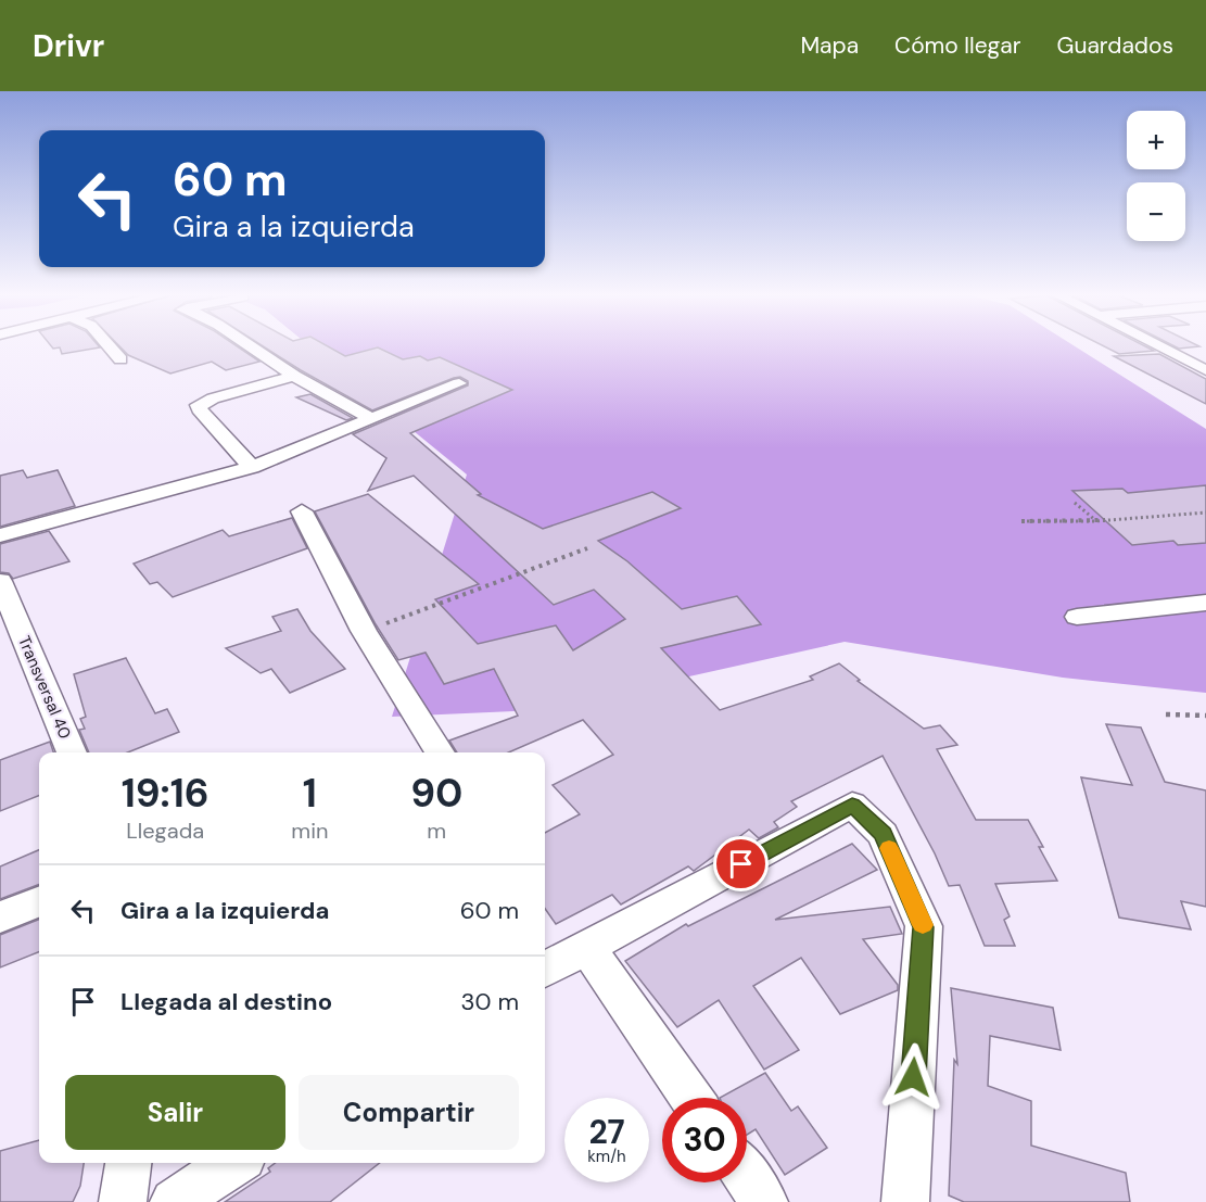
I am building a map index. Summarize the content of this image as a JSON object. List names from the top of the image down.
{
  "streets": {
    "street": ["Transversal 40"]
  },
  "page": {
    "header": "Drivr",
    "nav": ["Mapa", "Cómo llegar", "Guardados"],
    "map_buttons": ["+", "−"],
    "turn": ["60 m", "Gira a la izquierda"],
    "eta": [
      "19:16",
      "Llegada",
      "1",
      "min",
      "90",
      "m"
    ],
    "list": [
      {
        "name": "Gira a la izquierda",
        "value": "60 m"
      },
      {
        "name": "Llegada al destino",
        "value": "30 m"
      }
    ],
    "buttons": ["Salir", "Compartir"],
    "speed": "27 km/h",
    "limit": "30"
  }
}
